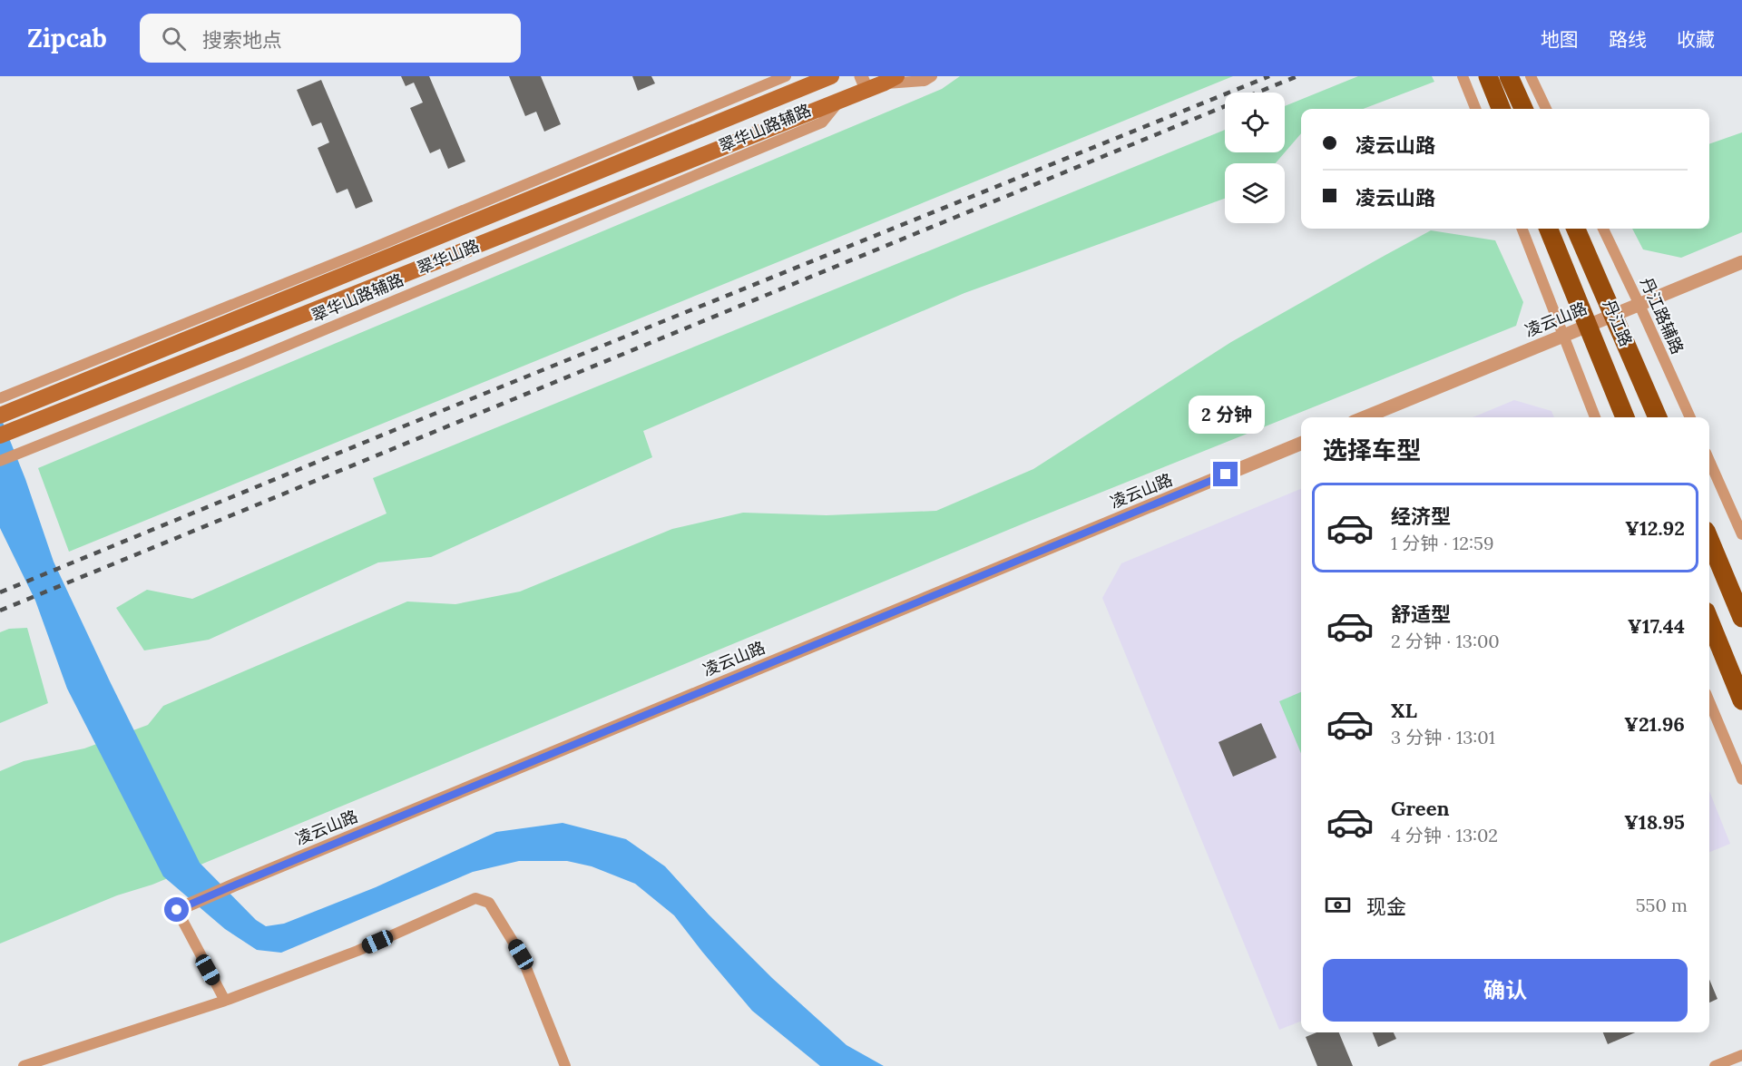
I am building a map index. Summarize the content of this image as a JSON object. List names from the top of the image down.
{
  "streets": {
    "highway": ["丹江路"],
    "main road": ["翠华山路"],
    "street": ["翠华山路辅路", "丹江路辅路", "凌云山路"]
  },
  "crossings": [
    ["翠华山路辅路", "翠华山路"],
    ["丹江路辅路", "凌云山路"],
    ["凌云山路", "丹江路"]
  ],
  "page": {
    "header": "Zipcab",
    "search": "搜索地点",
    "nav": ["地图", "路线", "收藏"],
    "banner": ["凌云山路", "凌云山路"],
    "bubble": "2 分钟",
    "heading": "选择车型",
    "list": [
      {
        "name": "经济型",
        "note": "1 分钟 · 12:59",
        "value": "¥12.92"
      },
      {
        "name": "舒适型",
        "note": "2 分钟 · 13:00",
        "value": "¥17.44"
      },
      {
        "name": "XL",
        "note": "3 分钟 · 13:01",
        "value": "¥21.96"
      },
      {
        "name": "Green",
        "note": "4 分钟 · 13:02",
        "value": "¥18.95"
      }
    ],
    "pay": ["现金", "550 m"],
    "buttons": "确认"
  }
}
